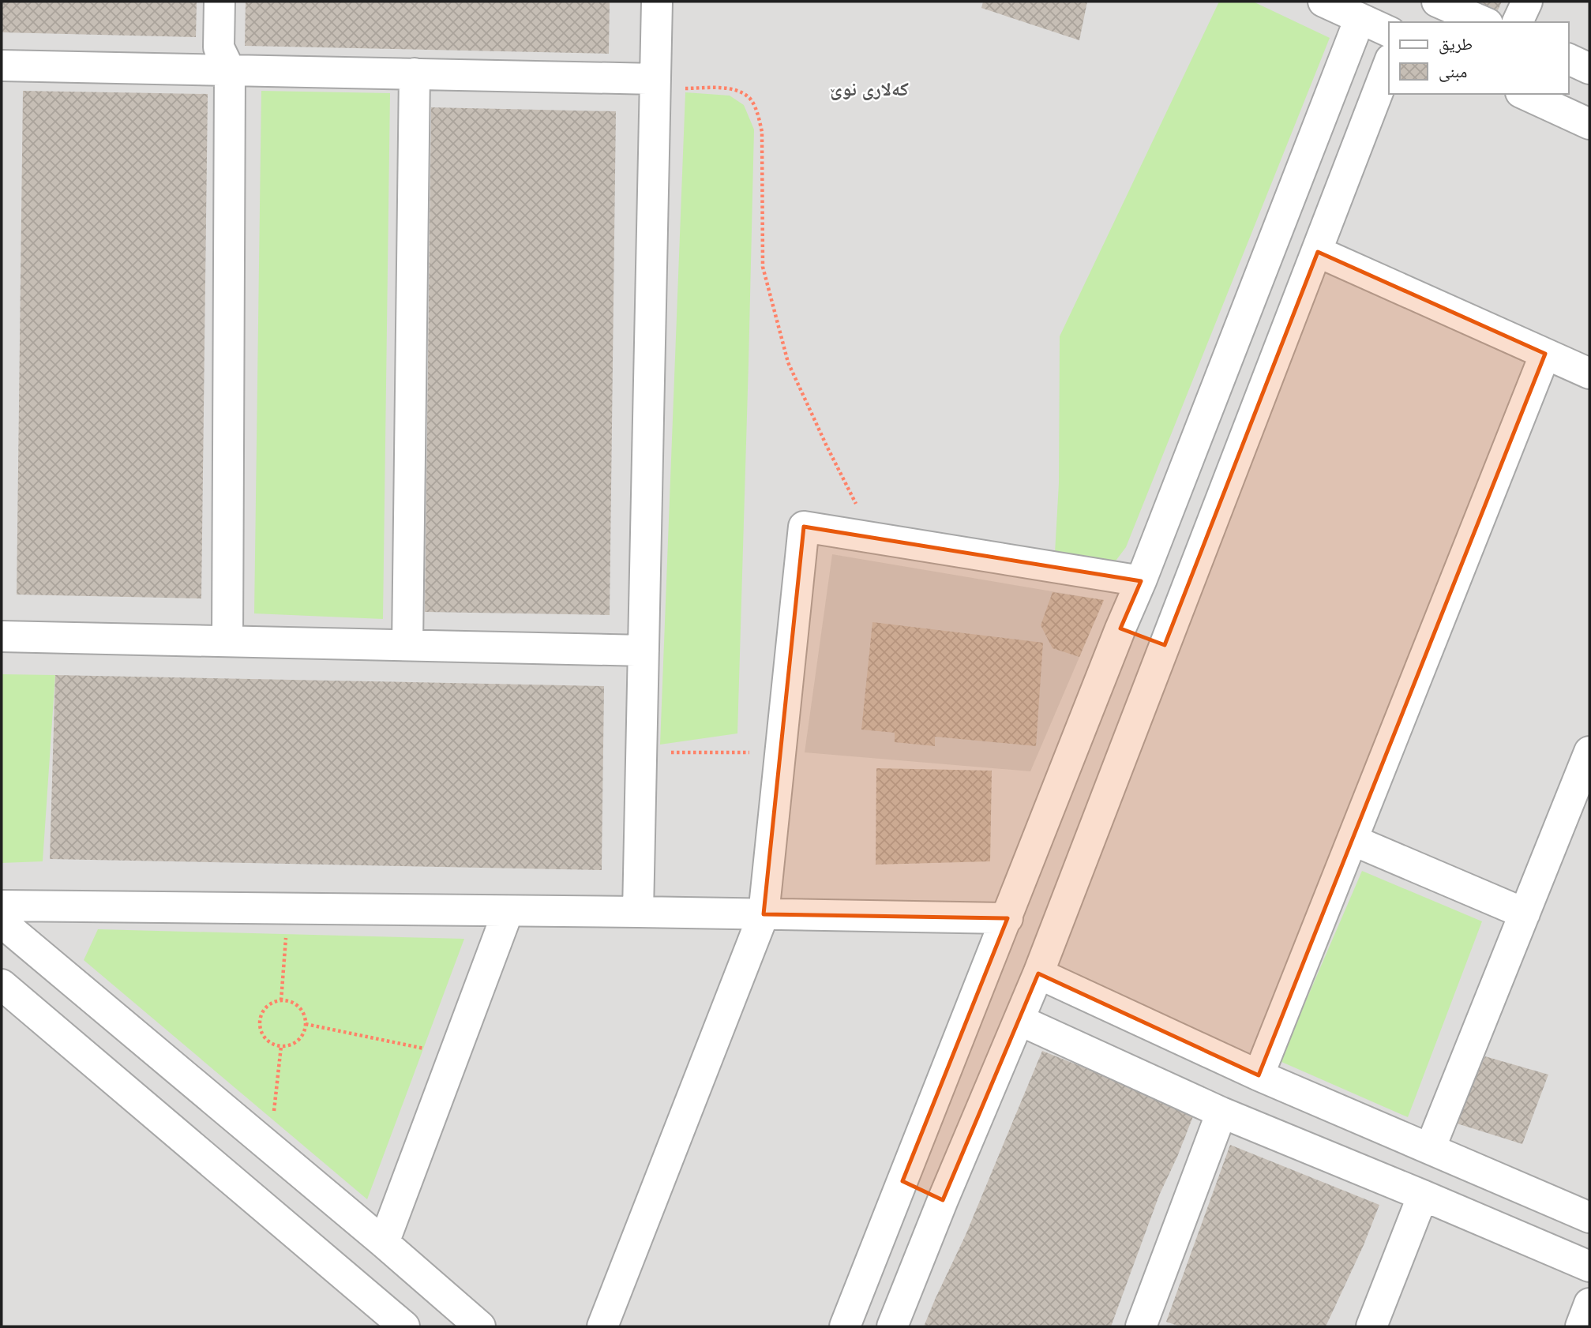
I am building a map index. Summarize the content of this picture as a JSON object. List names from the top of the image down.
{
  "districts": ["کەلاری نوێ"],
  "legend": ["طريق", "مبنى"]
}
